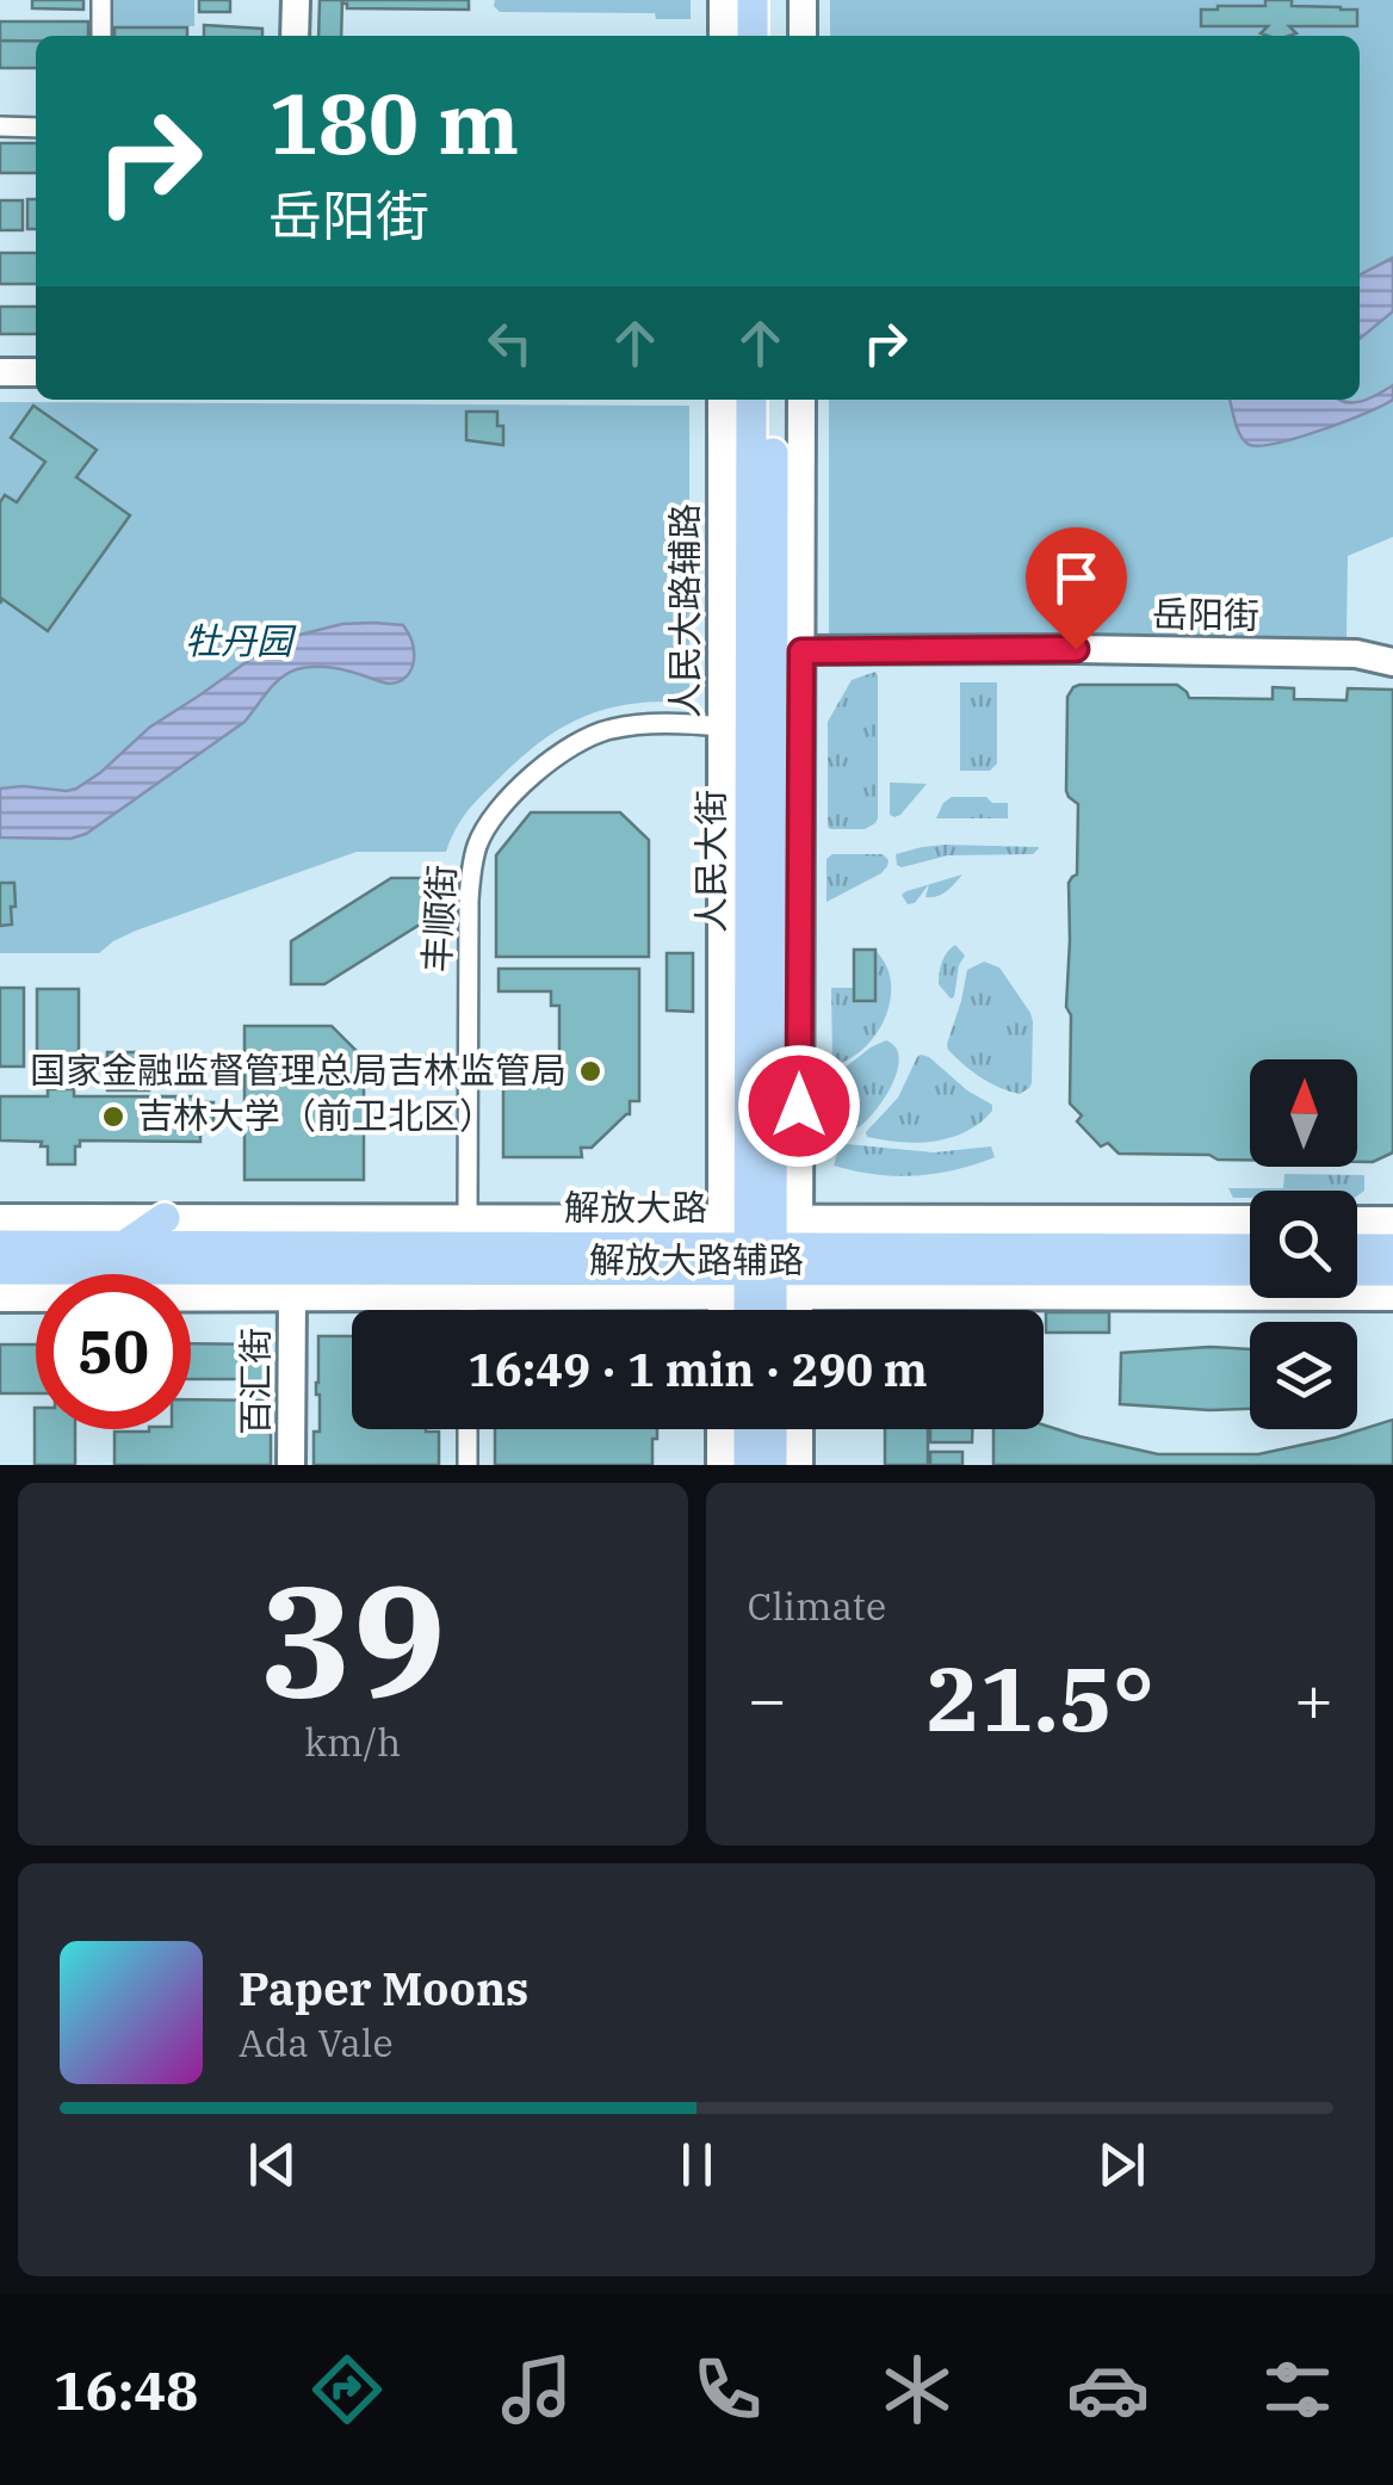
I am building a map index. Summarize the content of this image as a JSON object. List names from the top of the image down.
{
  "streets": {
    "main road": ["人民大街", "解放大路"],
    "street": [
      "人民大路辅路",
      "岳阳街",
      "丰顺街",
      "解放大路辅路",
      "百汇街"
    ]
  },
  "crossings": [
    ["人民大路辅路", "人民大街"],
    ["人民大路辅路", "丰顺街"],
    ["人民大路辅路", "解放大路"],
    ["人民大路辅路", "解放大路辅路"],
    ["人民大街", "解放大路"],
    ["人民大街", "解放大路辅路"],
    ["丰顺街", "解放大路辅路"],
    ["解放大路", "解放大路辅路"],
    ["解放大路辅路", "百汇街"]
  ],
  "parks": ["牡丹园"],
  "places": ["国家金融监督管理总局吉林监管局", "吉林大学（前卫北区）"],
  "north": "top",
  "page": {
    "turn": ["180 m", "岳阳街"],
    "limit": "50",
    "trip": "16:49 · 1 min · 290 m",
    "tile": [
      ["39", "km/h"],
      "Climate"
    ],
    "heat": ["−", "21.5°", "+"],
    "song": ["Paper Moons", "Ada Vale"],
    "tabs": "16:48"
  }
}
